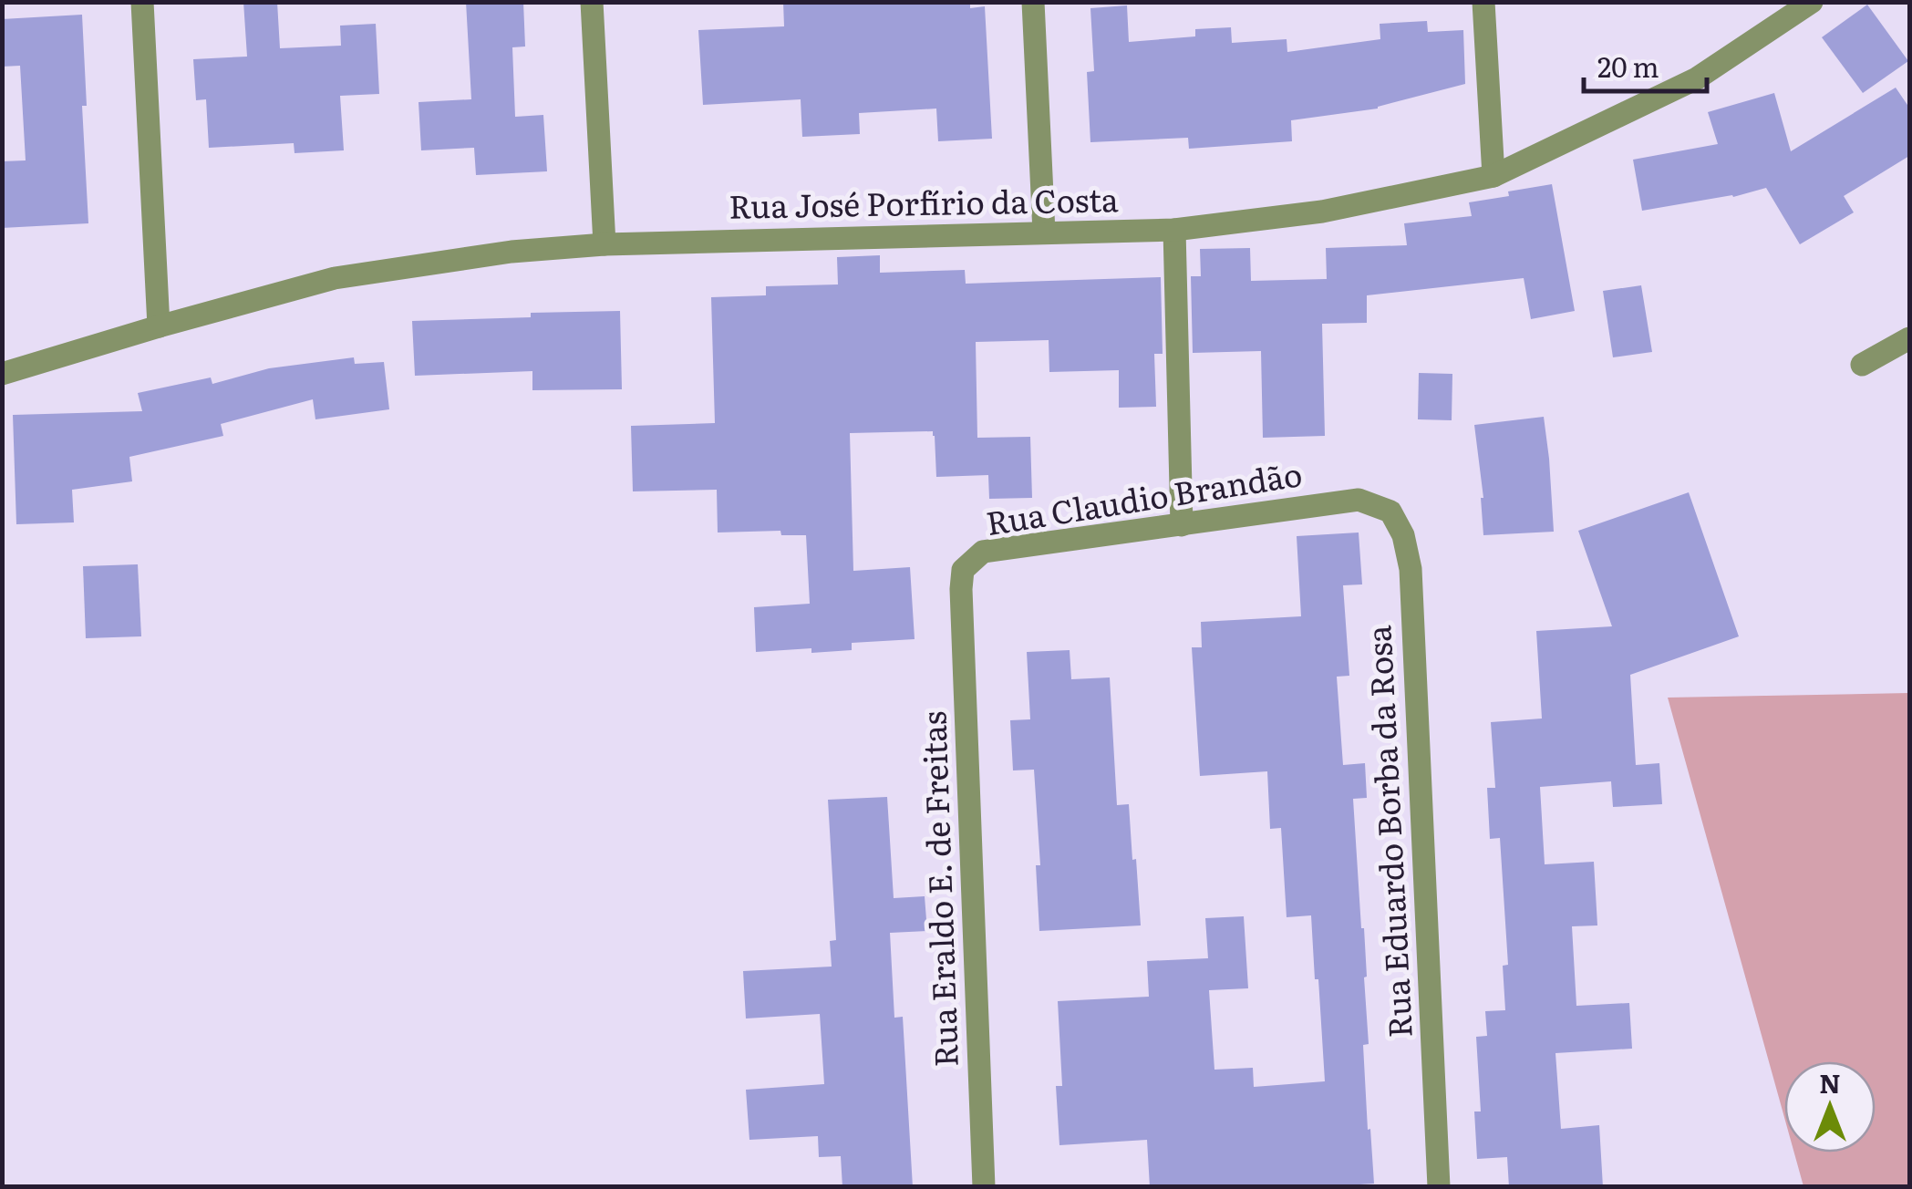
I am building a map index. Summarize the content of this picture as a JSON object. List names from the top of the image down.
{
  "streets": {
    "street": [
      "Rua José Porfírio da Costa",
      "Rua Claudio Brandão",
      "Rua Eduardo Borba da Rosa",
      "Rua Eraldo E. de Freitas"
    ]
  },
  "crossings": [
    ["Rua Claudio Brandão", "Rua Eduardo Borba da Rosa"],
    ["Rua Claudio Brandão", "Rua Eraldo E. de Freitas"]
  ],
  "scale_bar": "20 m",
  "north": "top"
}
